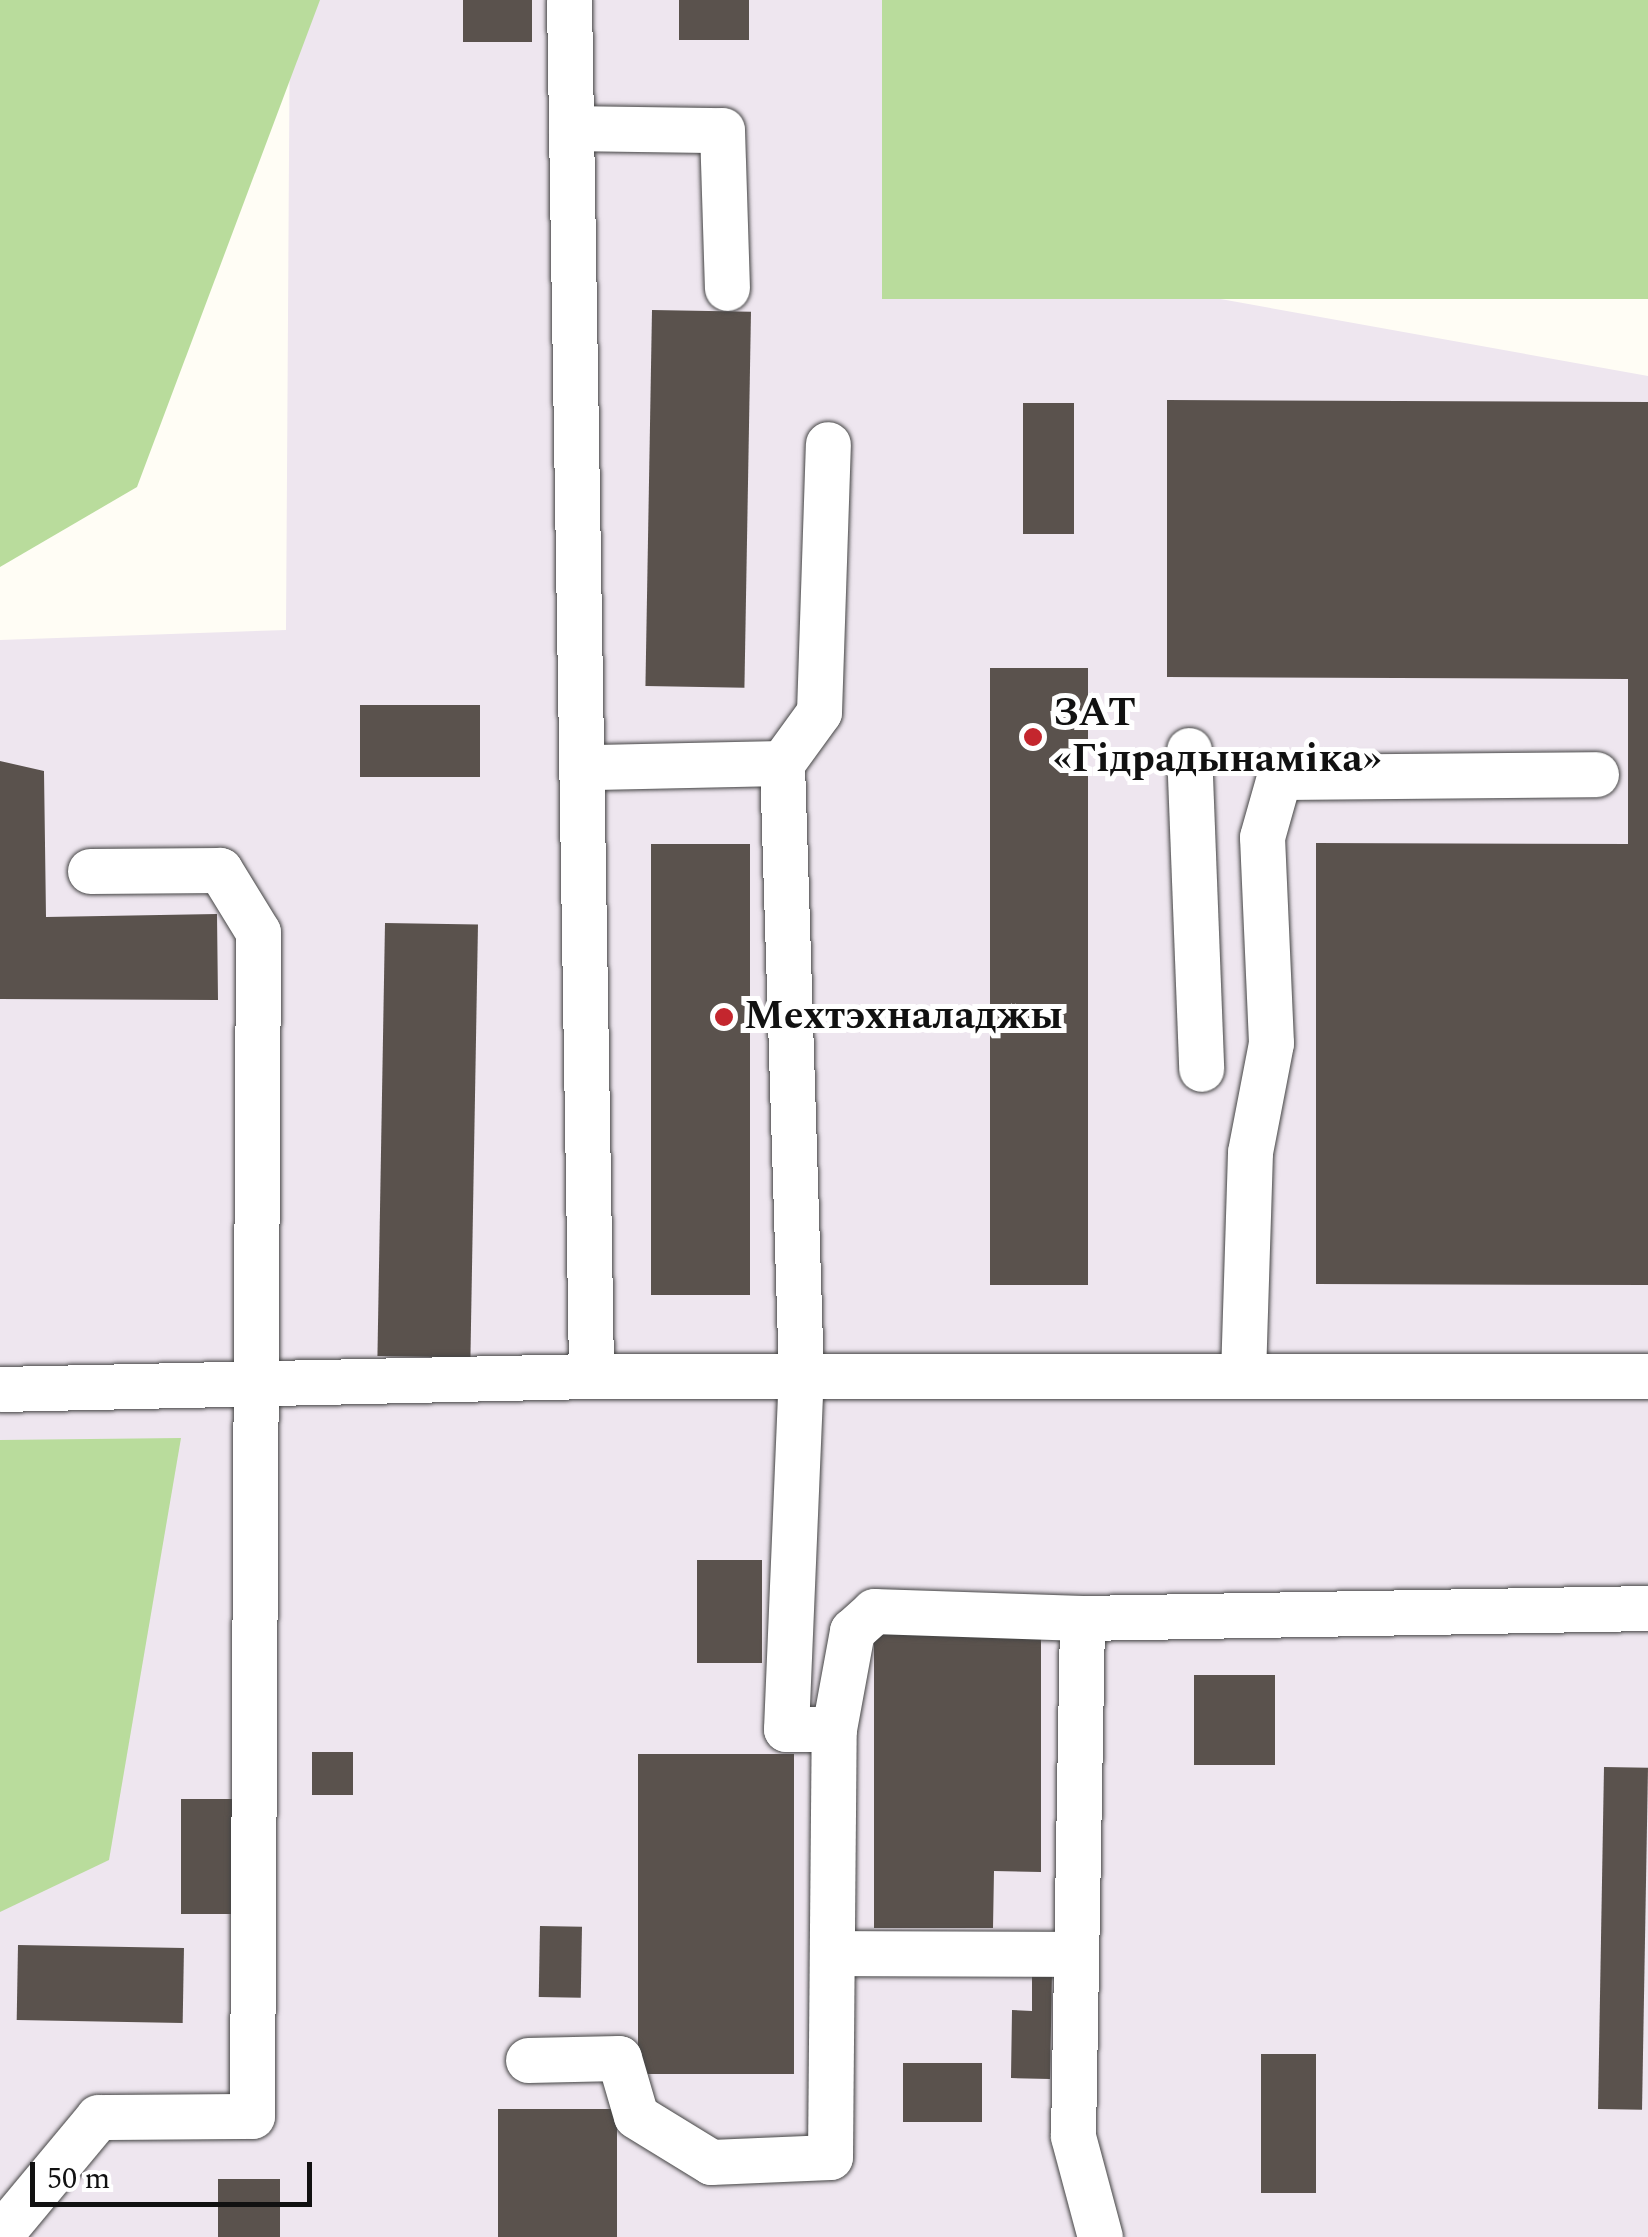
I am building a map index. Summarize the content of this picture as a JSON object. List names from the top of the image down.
{
  "places": ["ЗАТ «Гідрадынаміка»", "Мехтэхналаджы"],
  "scale_bar": "50 m"
}
